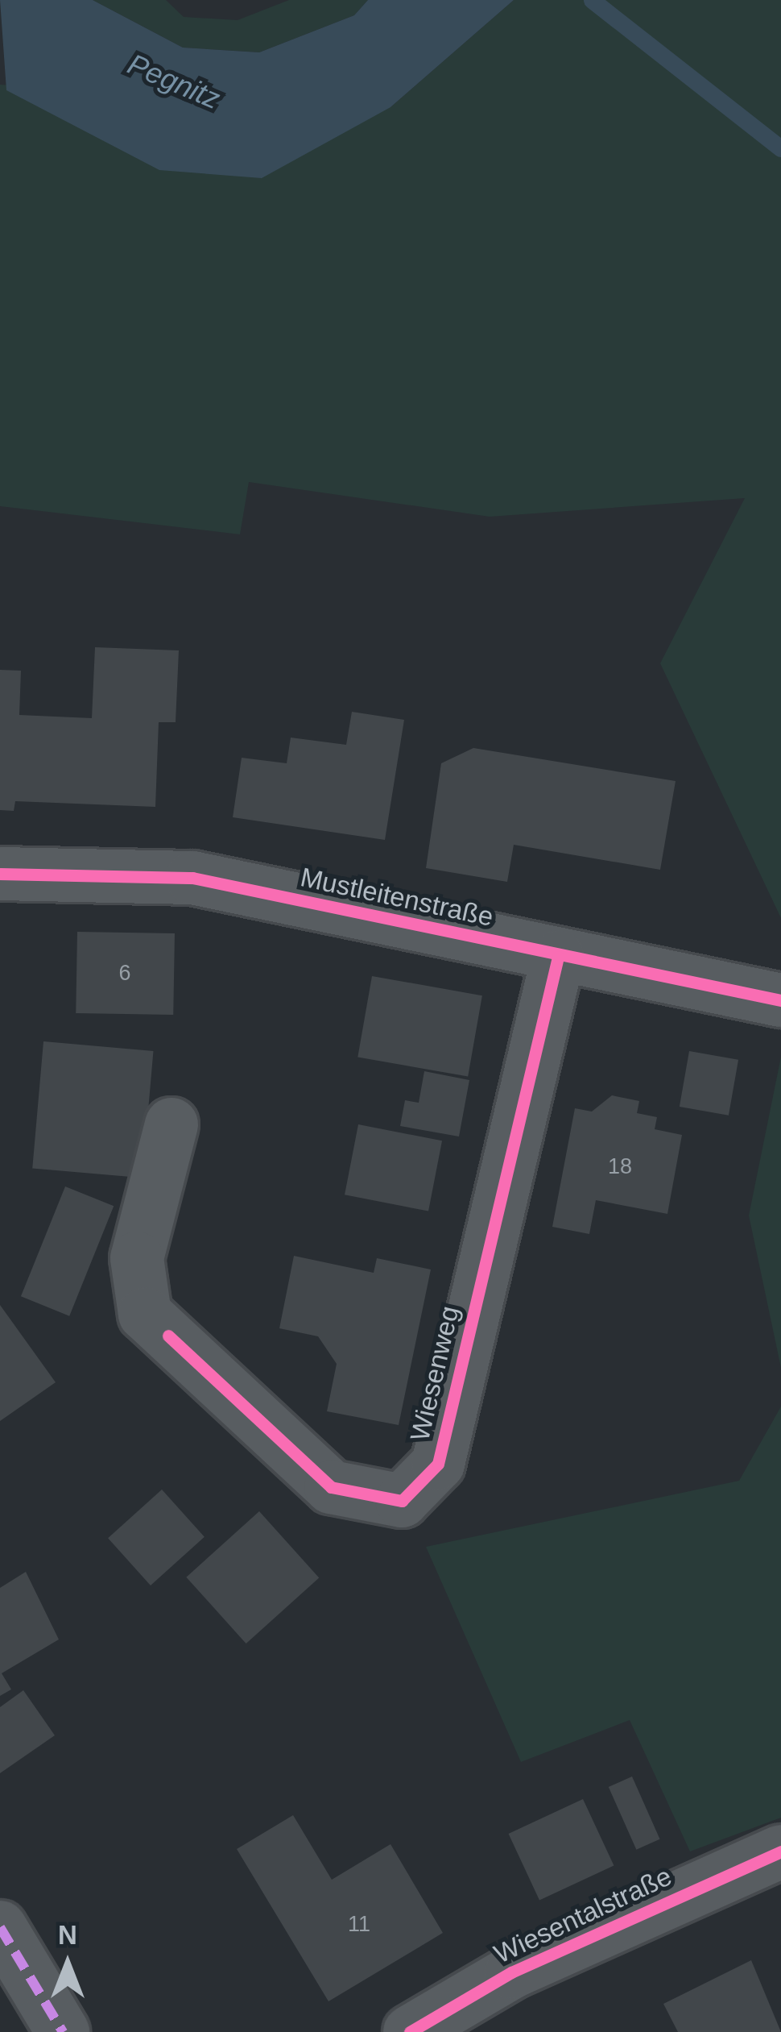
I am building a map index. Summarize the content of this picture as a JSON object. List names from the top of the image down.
{
  "streets": {
    "street": ["Mustleitenstraße", "Wiesenweg", "Wiesentalstraße"]
  },
  "crossings": [
    ["Mustleitenstraße", "Wiesenweg"]
  ],
  "water": ["Pegnitz"],
  "house_numbers": ["6", "18", "11"],
  "north": "top"
}
